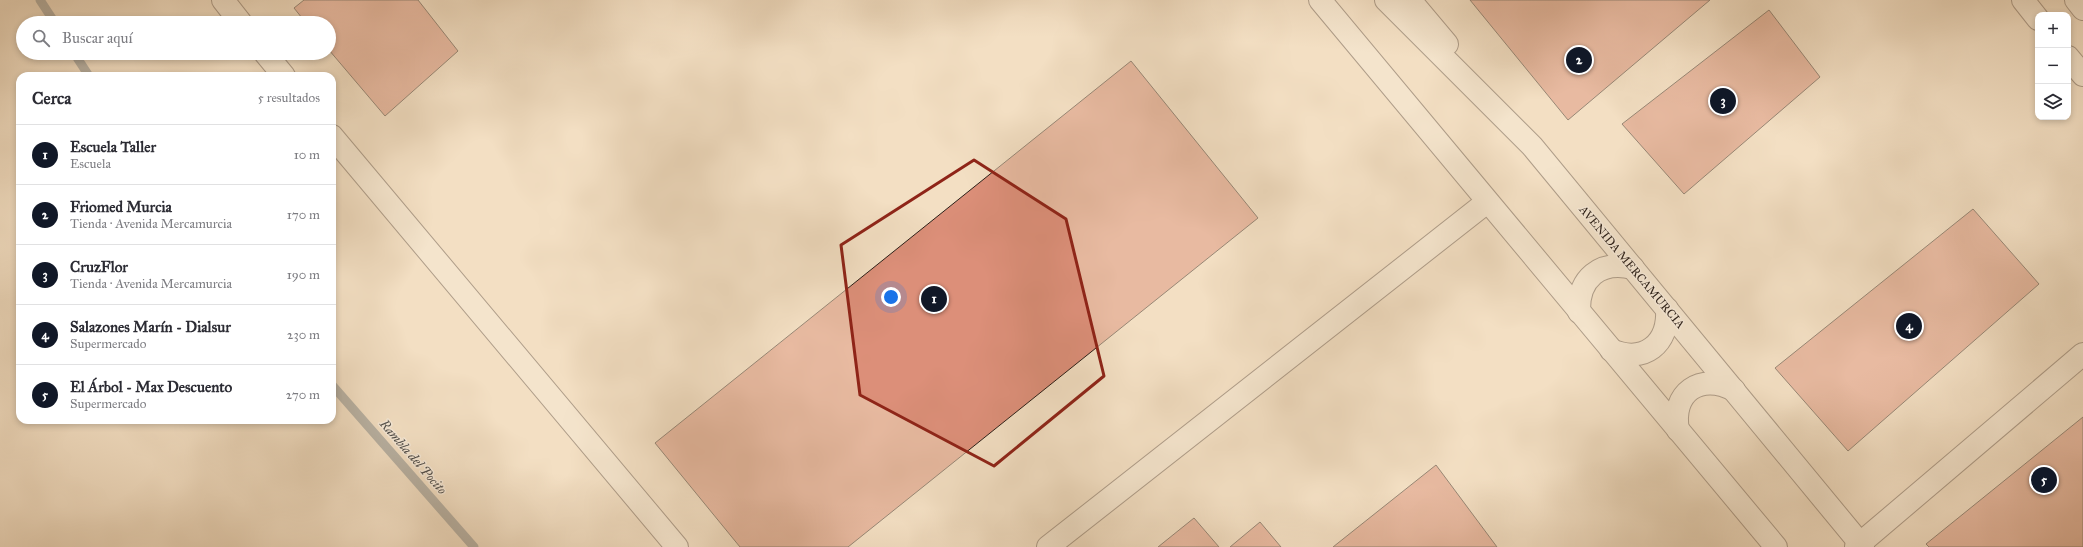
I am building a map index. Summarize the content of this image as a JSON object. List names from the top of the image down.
{
  "streets": {
    "street": ["AVENIDA MERCAMURCIA"]
  },
  "water": ["Rambla del Pocito"],
  "page": {
    "map_buttons": ["+", "−"],
    "search": "Buscar aquí",
    "pins": [
      "2",
      "3",
      "1",
      "4",
      "5"
    ],
    "heading": ["Cerca", "5 resultados"],
    "list": [
      {
        "mark": "1",
        "name": "Escuela Taller",
        "note": "Escuela",
        "value": "10 m"
      },
      {
        "mark": "2",
        "name": "Friomed Murcia",
        "note": "Tienda · Avenida Mercamurcia",
        "value": "170 m"
      },
      {
        "mark": "3",
        "name": "CruzFlor",
        "note": "Tienda · Avenida Mercamurcia",
        "value": "190 m"
      },
      {
        "mark": "4",
        "name": "Salazones Marín - Dialsur",
        "note": "Supermercado",
        "value": "230 m"
      },
      {
        "mark": "5",
        "name": "El Árbol - Max Descuento",
        "note": "Supermercado",
        "value": "270 m"
      }
    ]
  }
}
